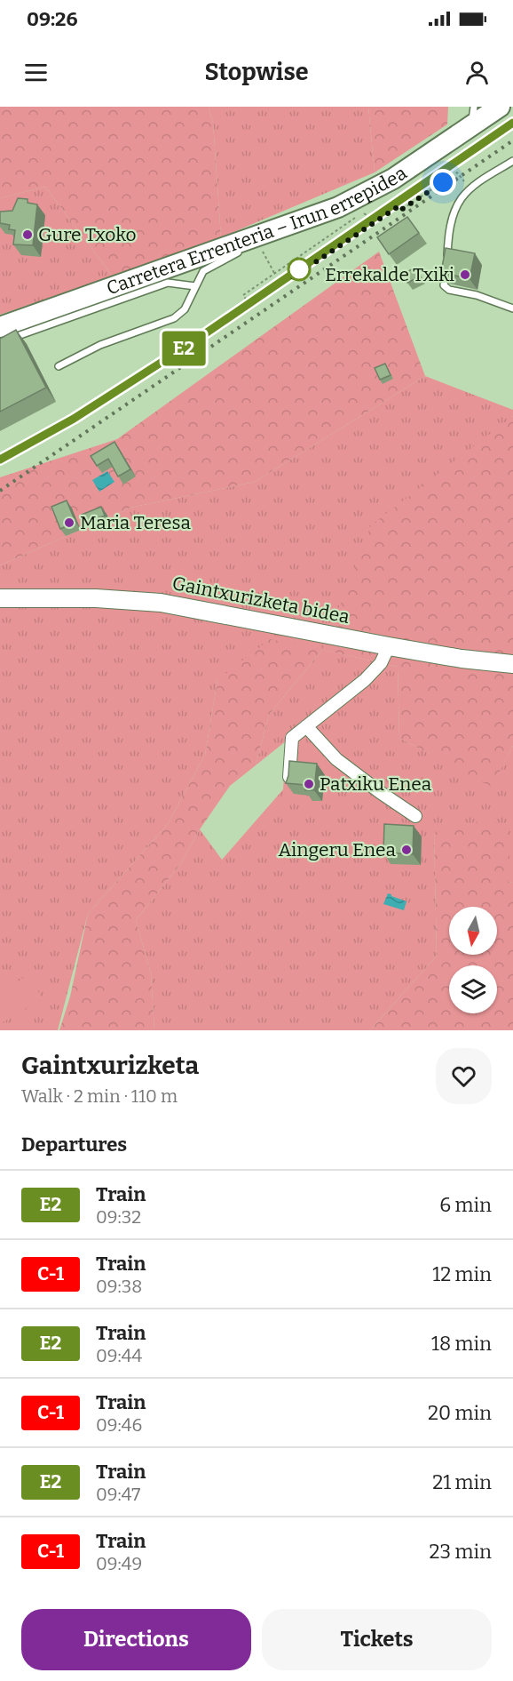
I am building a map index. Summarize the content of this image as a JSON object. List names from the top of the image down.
{
  "streets": {
    "main road": ["Carretera Errenteria – Irun errepidea", "Gaintxurizketa bidea"]
  },
  "places": [
    "Gure Txoko",
    "Errekalde Txiki",
    "Maria Teresa",
    "Patxiku Enea",
    "Aingeru Enea"
  ],
  "north": "bottom",
  "page": {
    "status": "09:26",
    "header": "Stopwise",
    "on_map": "E2",
    "heading": [
      ["Gaintxurizketa", "Walk · 2 min · 110 m"],
      "Departures"
    ],
    "list": [
      {
        "mark": "E2",
        "name": "Train",
        "note": "09:32",
        "value": "6 min"
      },
      {
        "mark": "C-1",
        "name": "Train",
        "note": "09:38",
        "value": "12 min"
      },
      {
        "mark": "E2",
        "name": "Train",
        "note": "09:44",
        "value": "18 min"
      },
      {
        "mark": "C-1",
        "name": "Train",
        "note": "09:46",
        "value": "20 min"
      },
      {
        "mark": "E2",
        "name": "Train",
        "note": "09:47",
        "value": "21 min"
      },
      {
        "mark": "C-1",
        "name": "Train",
        "note": "09:49",
        "value": "23 min"
      }
    ],
    "buttons": ["Directions", "Tickets"]
  }
}
